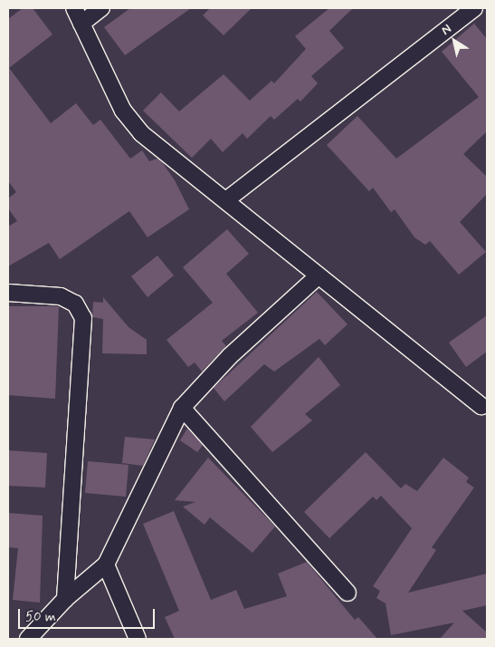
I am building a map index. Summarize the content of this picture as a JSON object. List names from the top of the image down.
{
  "scale_bar": "50 m",
  "north": "top left"
}
